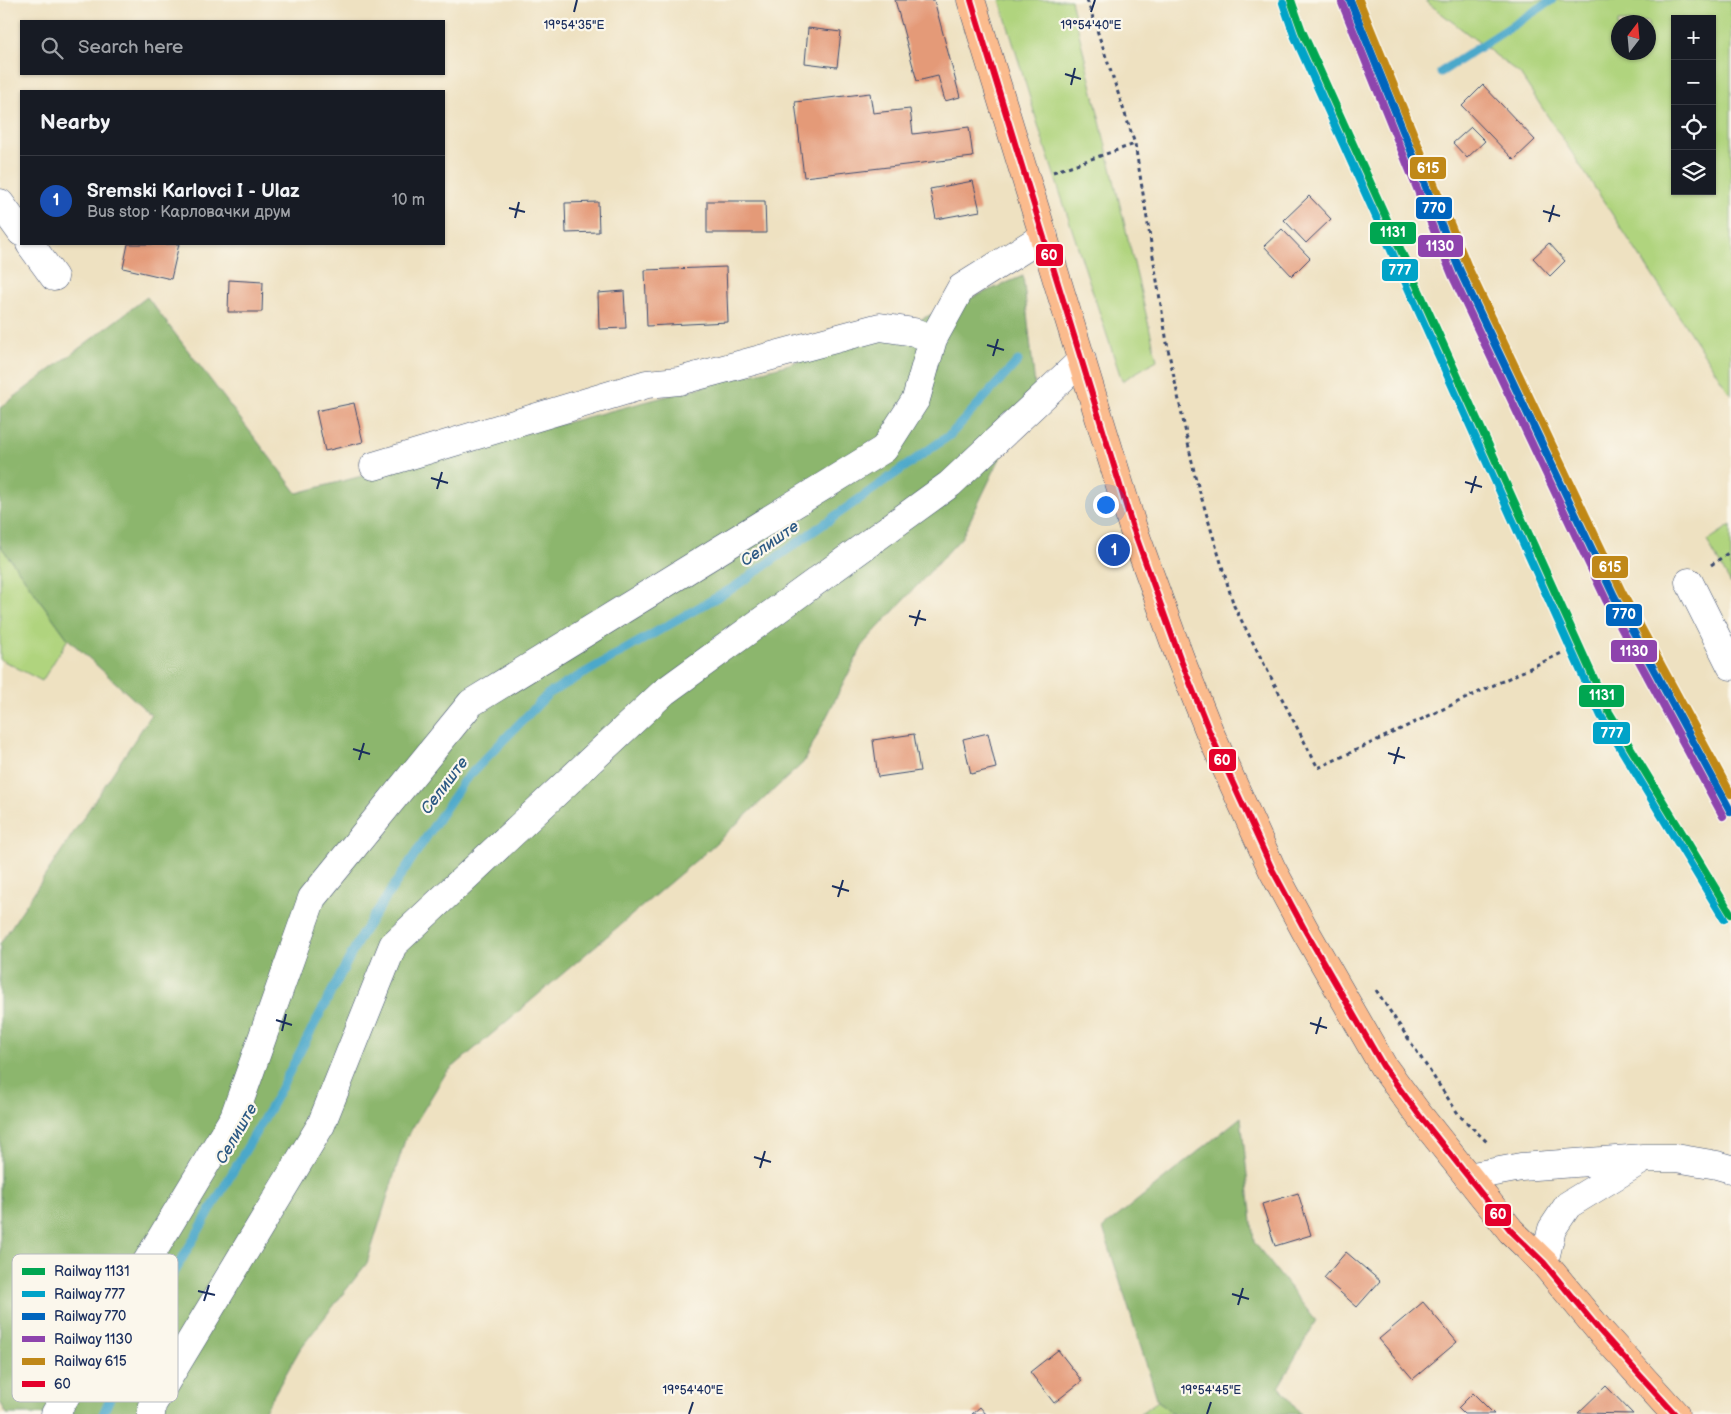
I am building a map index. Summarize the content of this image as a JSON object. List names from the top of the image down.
{
  "water": ["Селиште"],
  "lines": [
    "rail line 1131",
    "rail line 770",
    "rail line 615",
    "transit line 60",
    "rail line 777",
    "rail line 1130"
  ],
  "legend": [
    "Railway 1131",
    "Railway 777",
    "Railway 770",
    "Railway 1130",
    "Railway 615",
    "60"
  ],
  "north": "top",
  "page": {
    "map_buttons": ["+", "−"],
    "search": "Search here",
    "heading": "Nearby",
    "list": [
      {
        "mark": "1",
        "name": "Sremski Karlovci I - Ulaz",
        "note": "Bus stop · Карловачки друм",
        "value": "10 m"
      }
    ],
    "pins": "1"
  },
  "coordinates": ["19°54'35\"E", "19°54'40\"E", "19°54'45\"E"]
}
